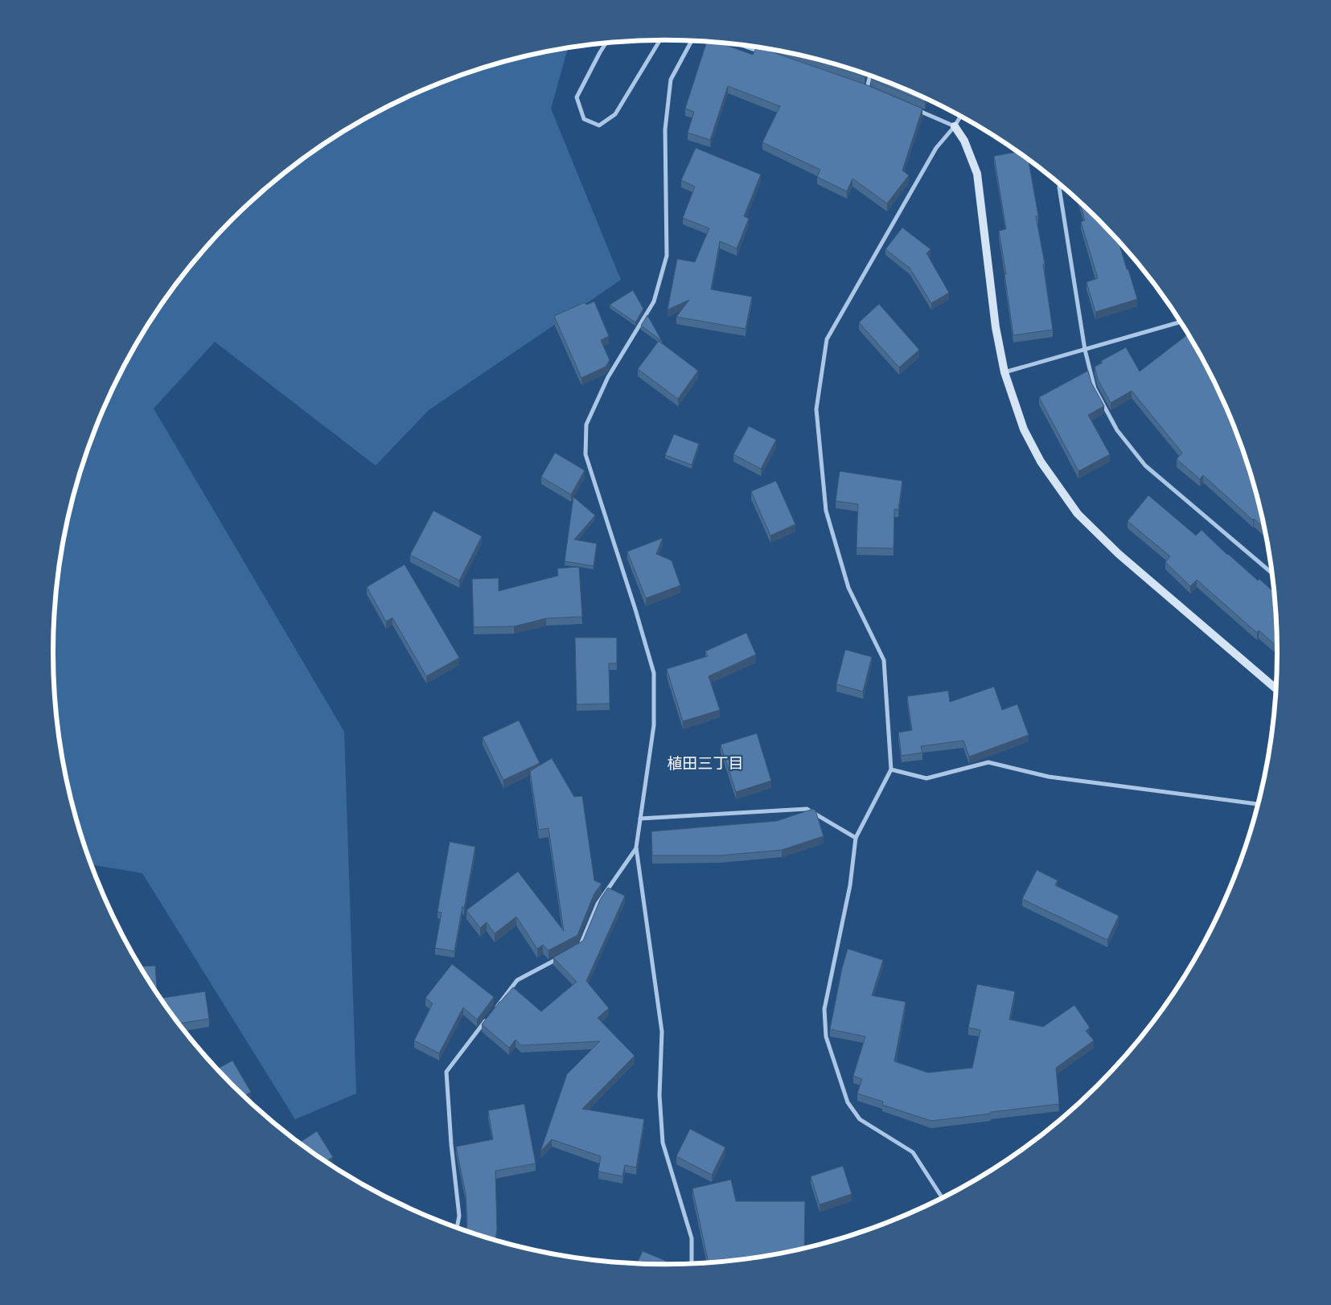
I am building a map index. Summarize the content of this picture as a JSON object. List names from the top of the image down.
{
  "districts": ["植田三丁目"]
}
